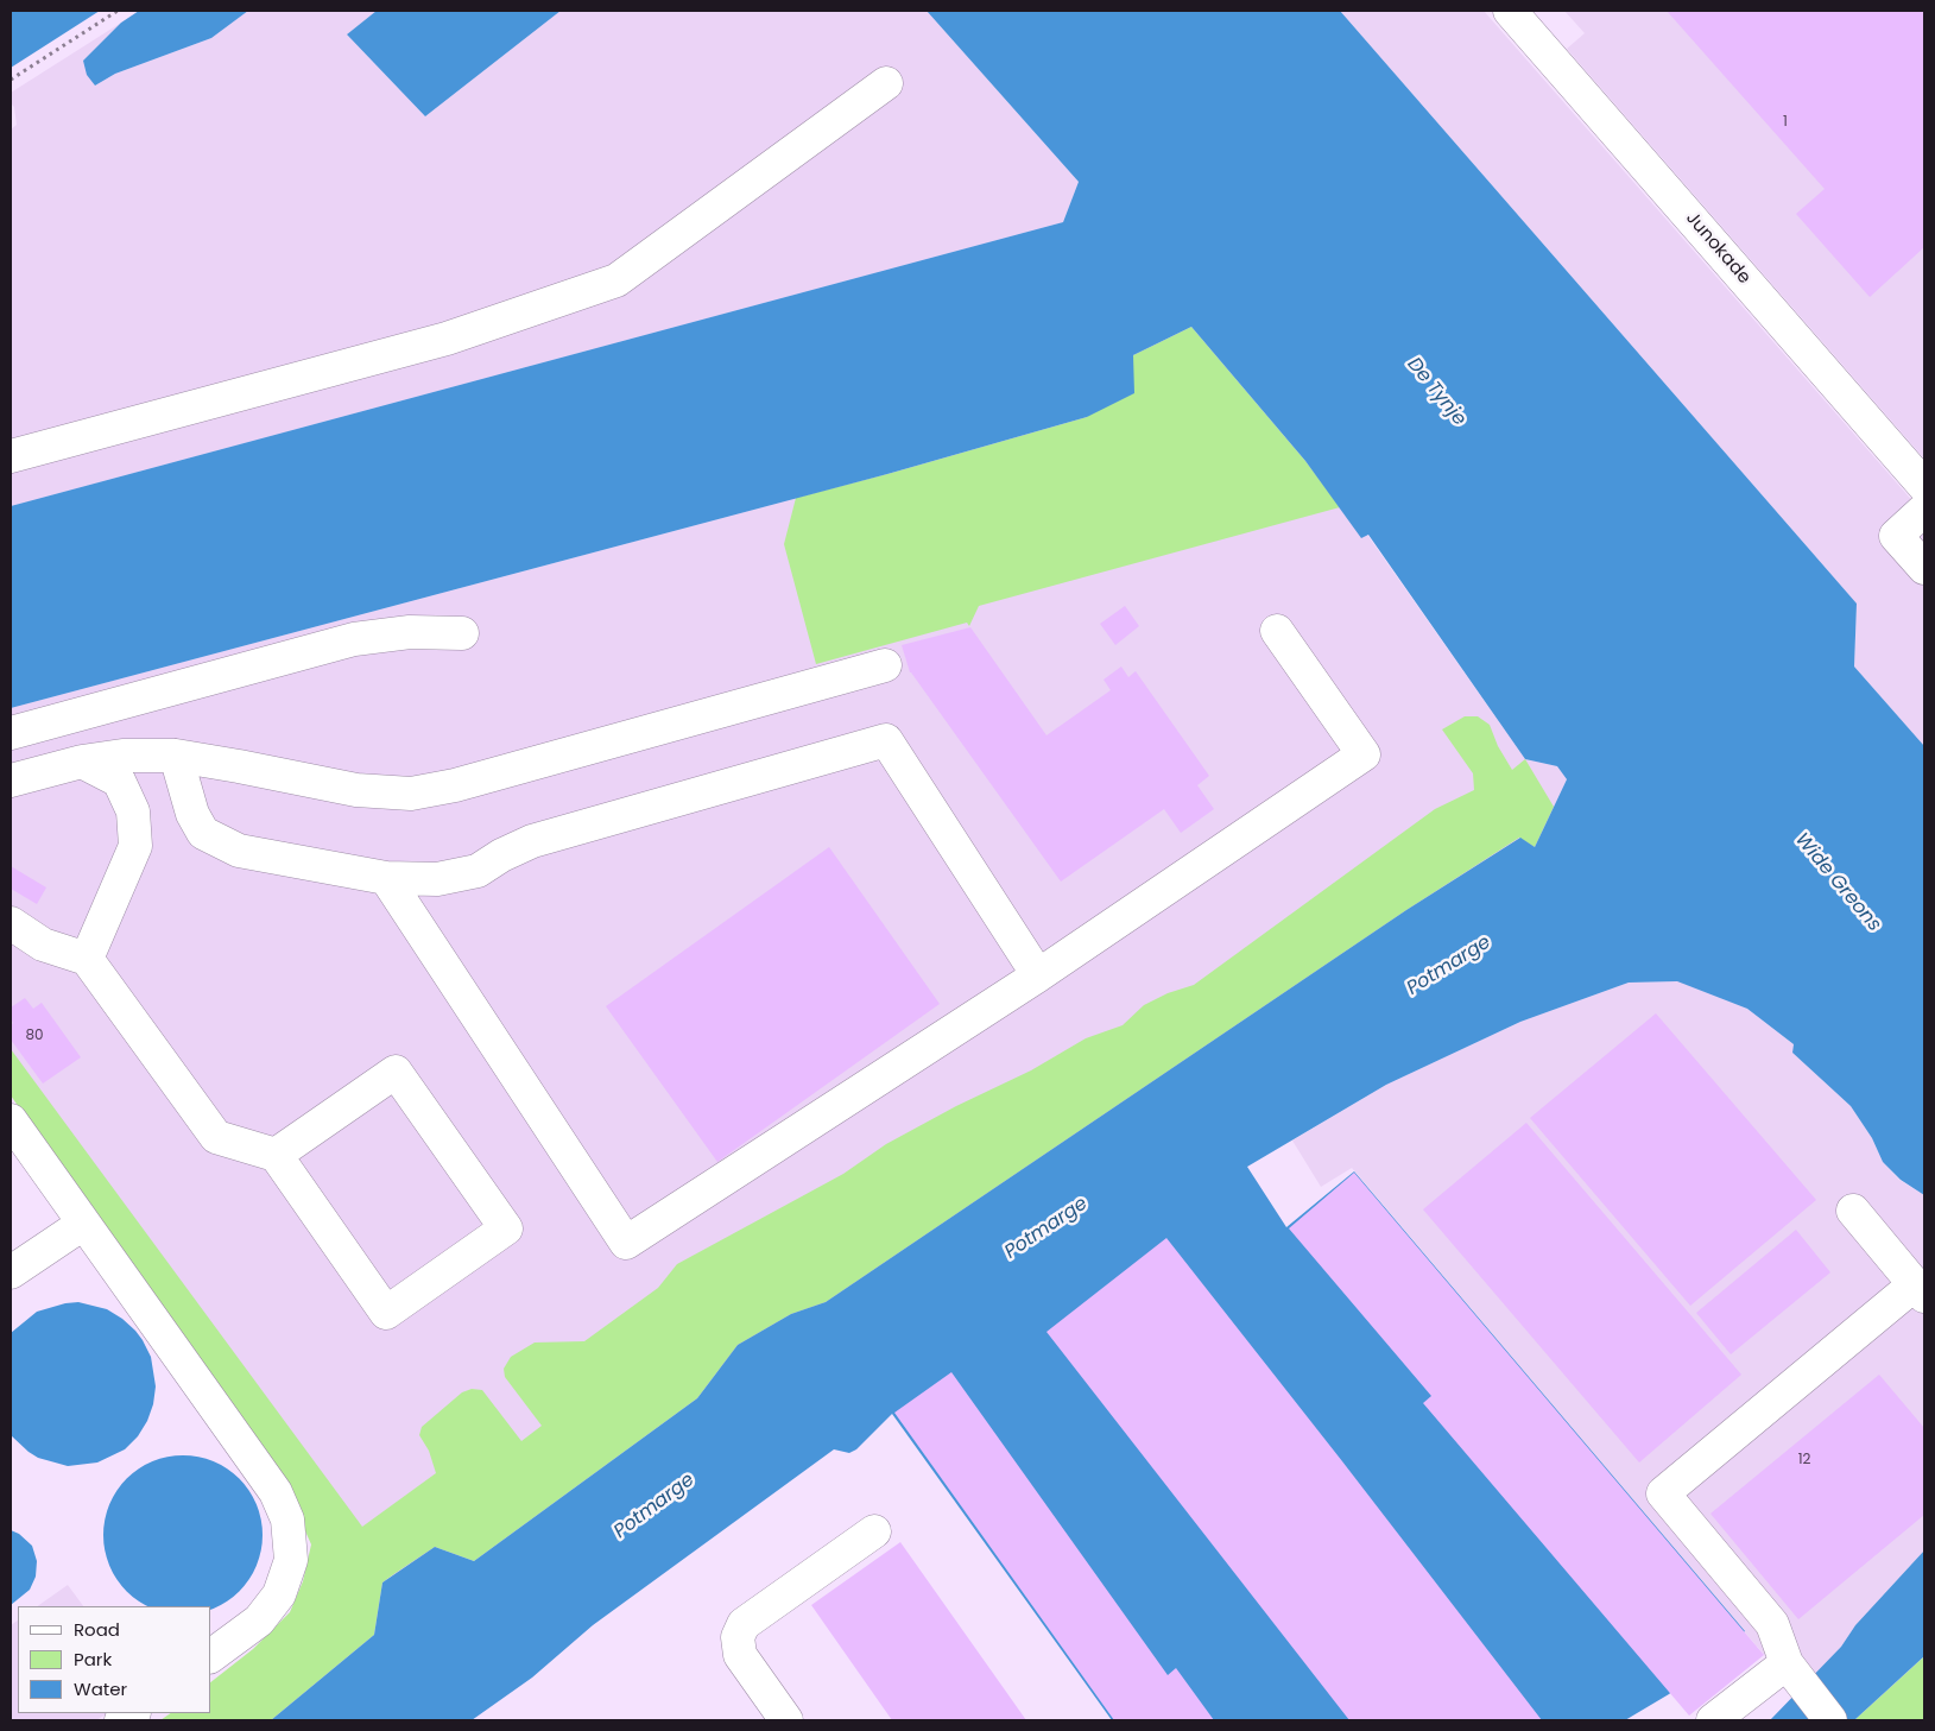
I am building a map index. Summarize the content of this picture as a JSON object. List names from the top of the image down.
{
  "streets": {
    "street": ["Junokade"]
  },
  "water": ["De Tynje", "Wide Greons", "Potmarge"],
  "house_numbers": ["1", "80", "12"],
  "legend": ["Road", "Park", "Water"]
}
